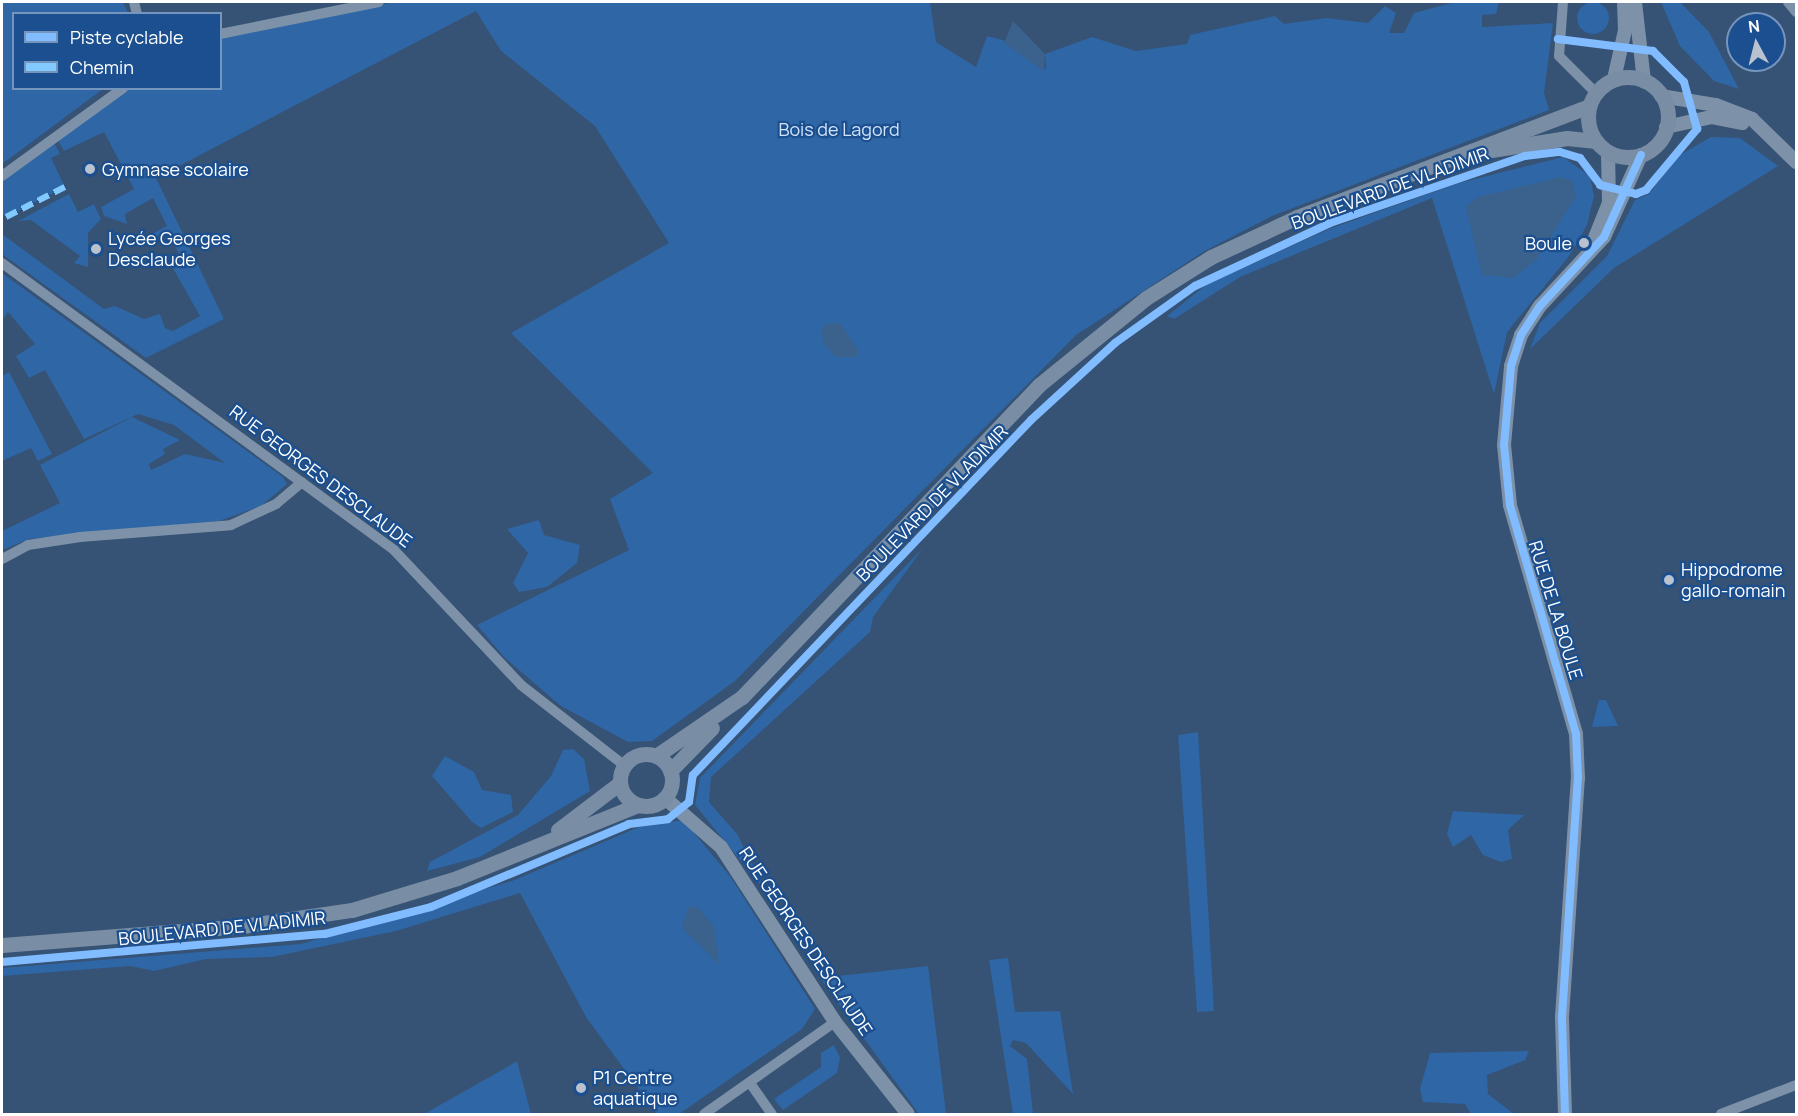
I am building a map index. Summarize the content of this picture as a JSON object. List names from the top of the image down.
{
  "streets": {
    "main road": ["BOULEVARD DE VLADIMIR"],
    "street": ["RUE GEORGES DESCLAUDE", "RUE DE LA BOULE"]
  },
  "crossings": [
    ["BOULEVARD DE VLADIMIR", "RUE GEORGES DESCLAUDE"],
    ["BOULEVARD DE VLADIMIR", "RUE DE LA BOULE"]
  ],
  "parks": ["Bois de Lagord"],
  "places": [
    "Gymnase scolaire",
    "Boule",
    "Lycée Georges Desclaude",
    "Hippodrome gallo-romain",
    "P1 Centre aquatique"
  ],
  "legend": ["Piste cyclable", "Chemin"],
  "north": "top"
}
